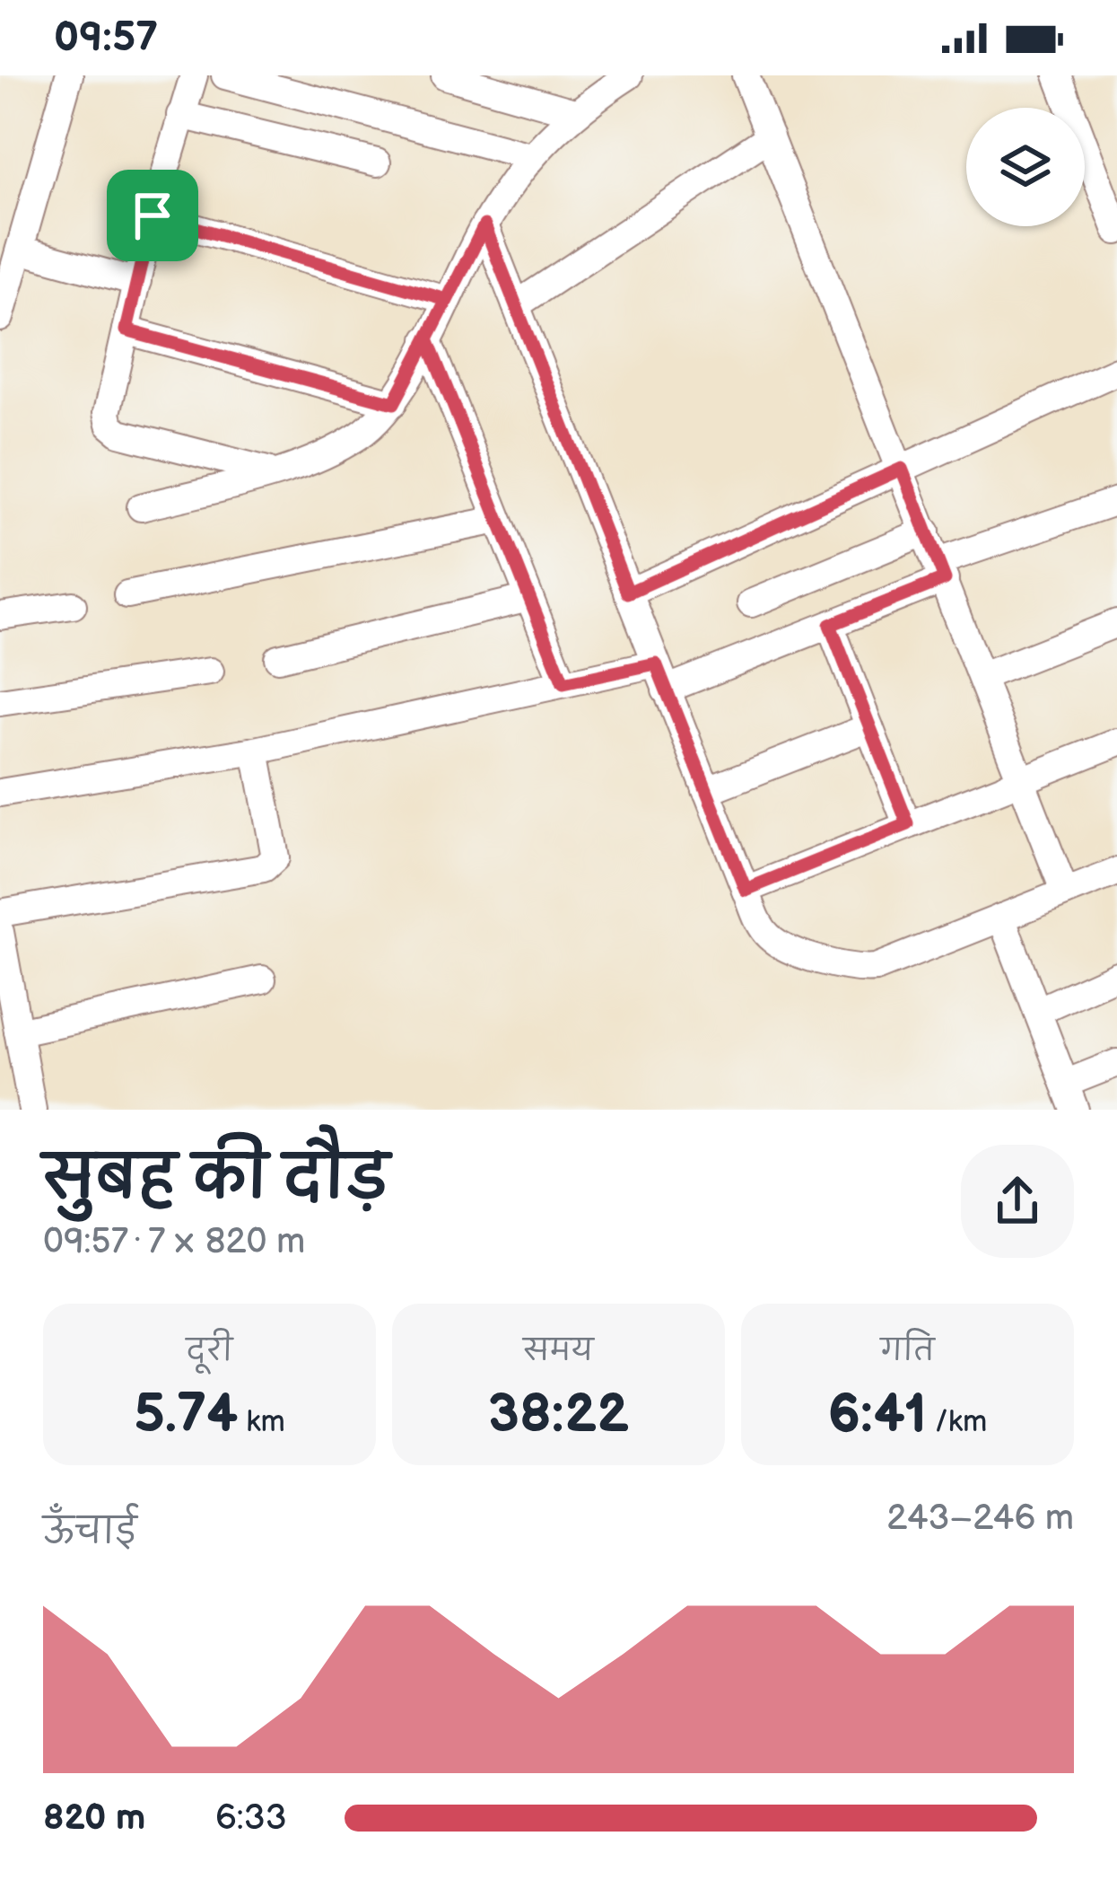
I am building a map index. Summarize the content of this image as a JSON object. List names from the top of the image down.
{
  "page": {
    "status": "09:57",
    "heading": ["सुबह की दौड़", "09:57 · 7 × 820 m"],
    "stats": [
      ["दूरी", "5.74 km"],
      ["समय", "38:22"],
      ["गति", "6:41 /km"]
    ],
    "chart": ["ऊँचाई", "243–246 m"],
    "list": [
      {
        "name": "820 m",
        "note": "6:33"
      }
    ]
  }
}
